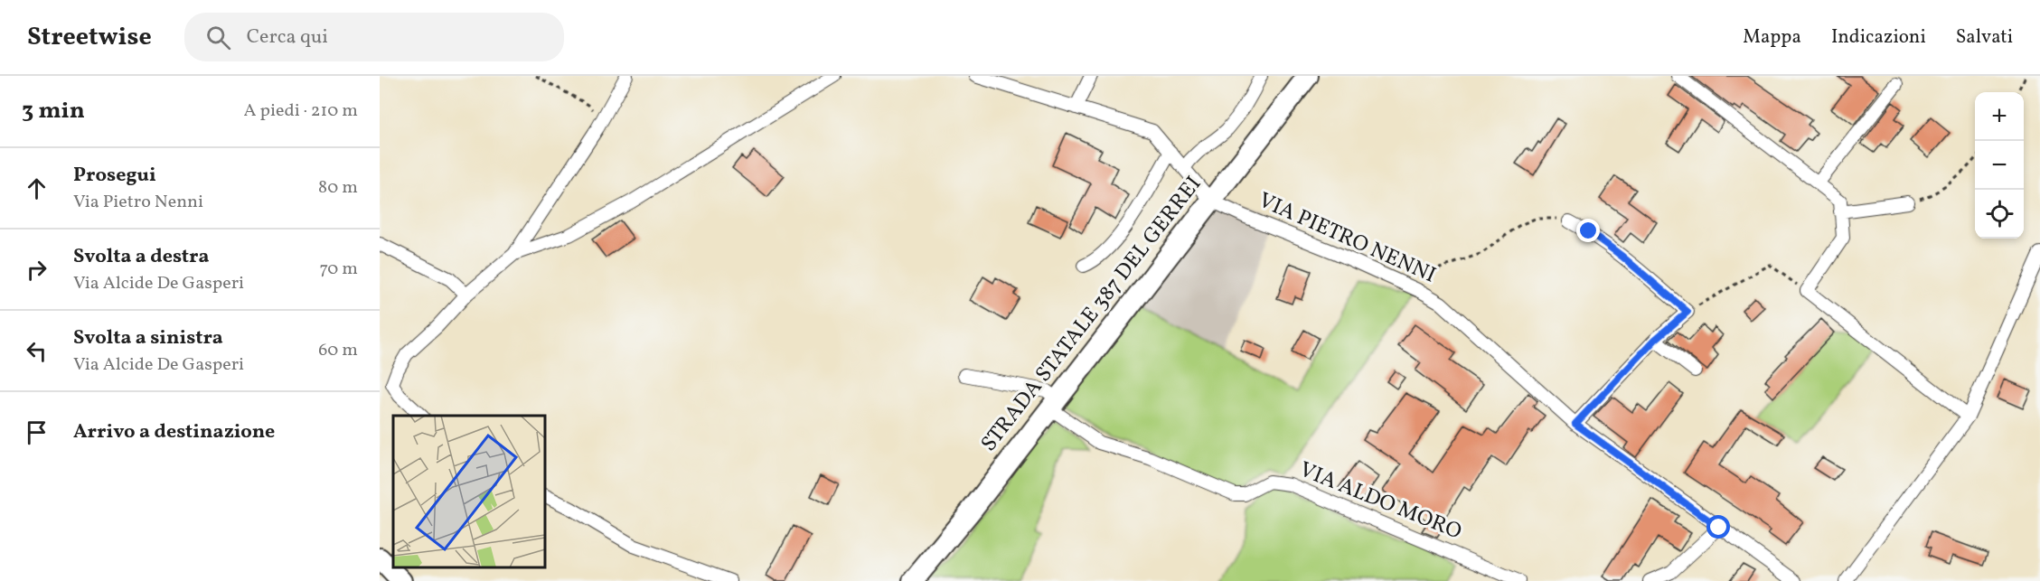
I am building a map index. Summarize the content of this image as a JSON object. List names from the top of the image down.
{
  "streets": {
    "main road": ["STRADA STATALE 387 DEL GERREI"],
    "street": ["VIA PIETRO NENNI", "VIA ALDO MORO"]
  },
  "crossings": [
    ["VIA PIETRO NENNI", "STRADA STATALE 387 DEL GERREI"],
    ["STRADA STATALE 387 DEL GERREI", "VIA ALDO MORO"]
  ],
  "page": {
    "header": "Streetwise",
    "search": "Cerca qui",
    "nav": ["Mappa", "Indicazioni", "Salvati"],
    "heading": ["3 min", "A piedi · 210 m"],
    "map_buttons": ["+", "−"],
    "list": [
      ["Prosegui", "Via Pietro Nenni", "80 m"],
      ["Svolta a destra", "Via Alcide De Gasperi", "70 m"],
      ["Svolta a sinistra", "Via Alcide De Gasperi", "60 m"],
      "Arrivo a destinazione"
    ]
  }
}
